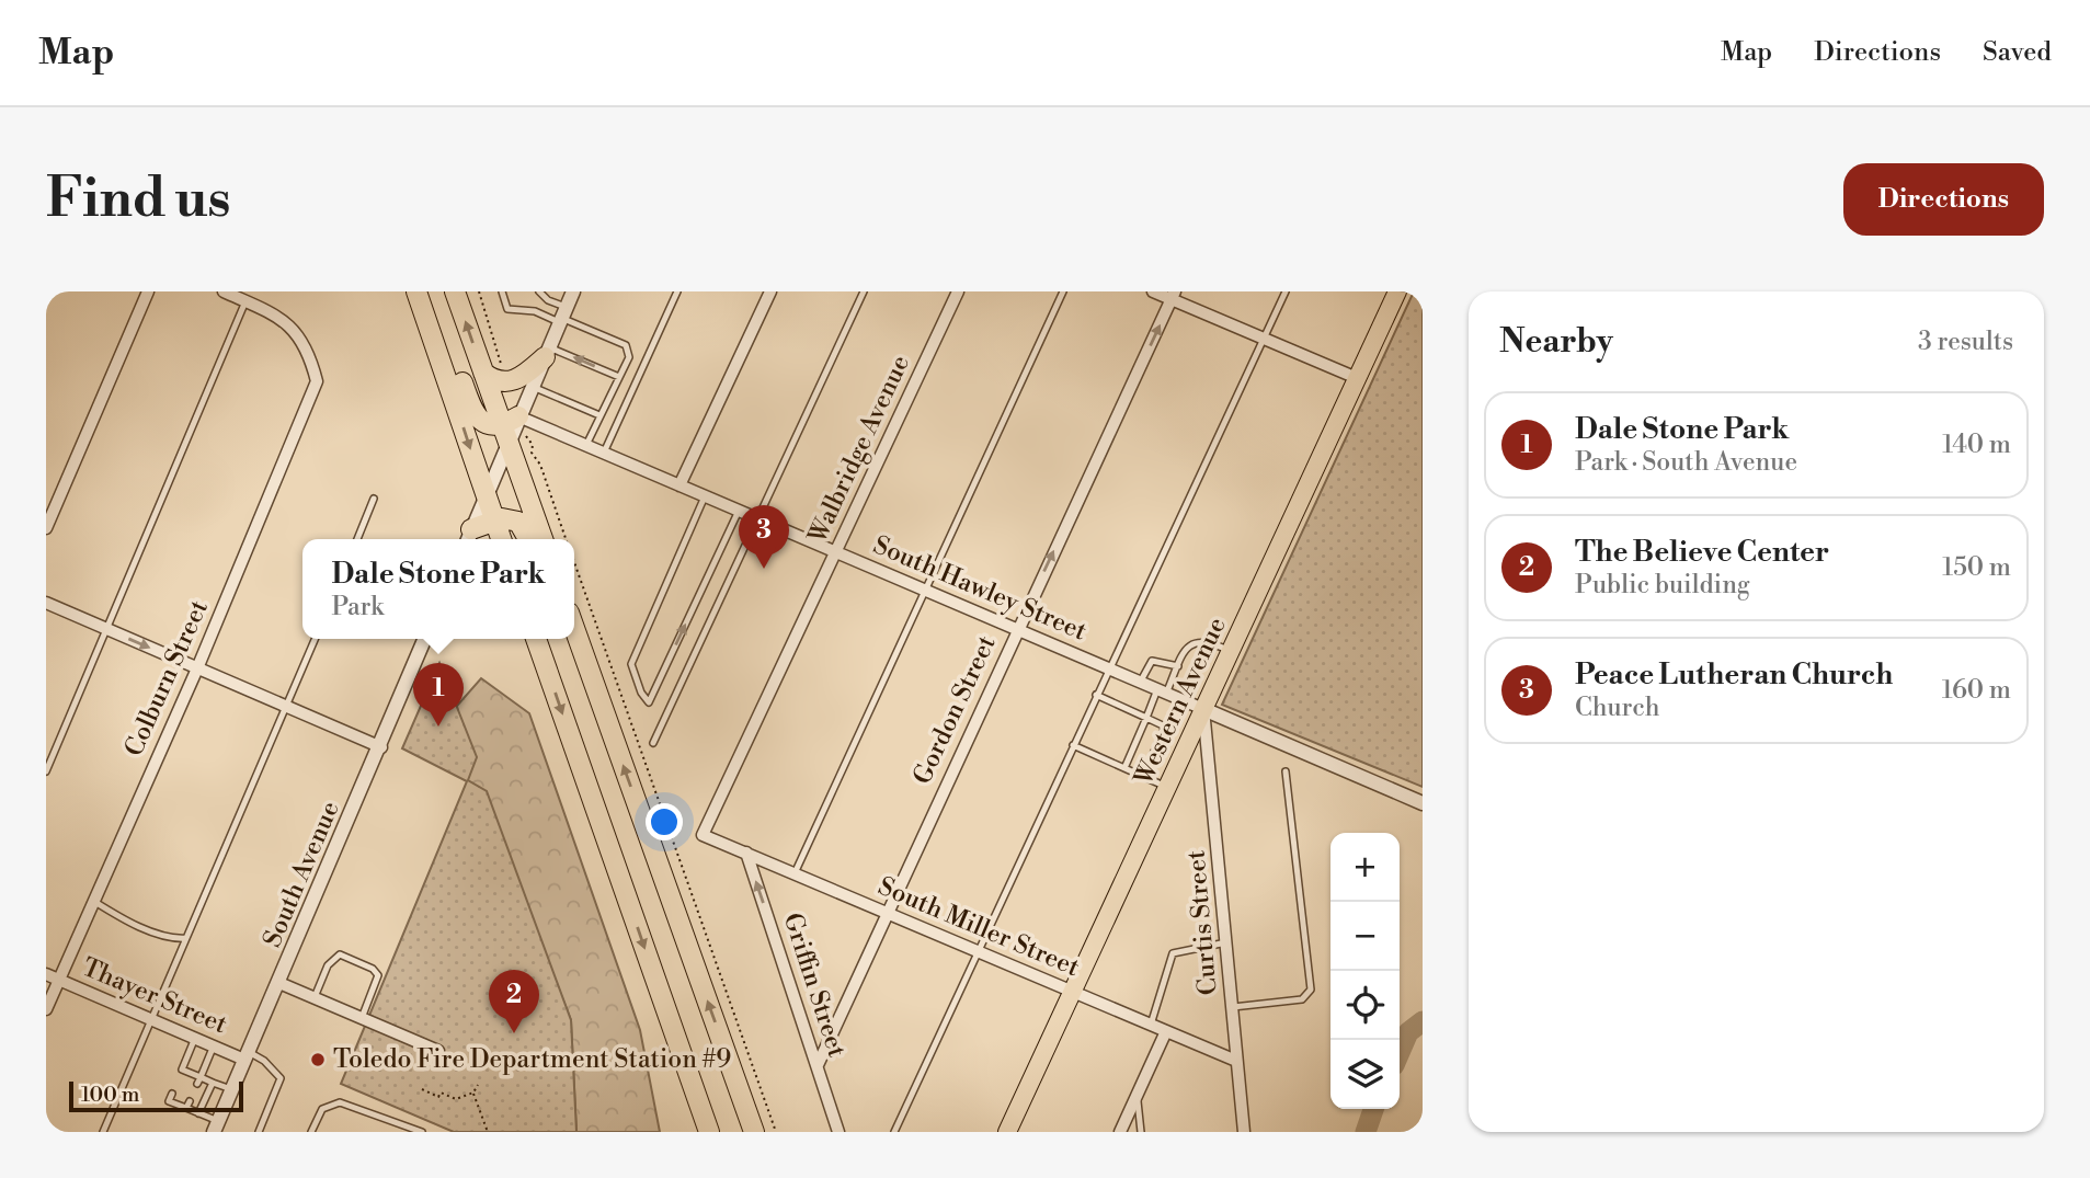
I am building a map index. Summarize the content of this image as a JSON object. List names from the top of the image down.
{
  "streets": {
    "main road": ["Western Avenue"],
    "street": [
      "Walbridge Avenue",
      "South Hawley Street",
      "Colburn Street",
      "Gordon Street",
      "South Avenue",
      "Curtis Street",
      "South Miller Street",
      "Griffin Street",
      "Thayer Street"
    ]
  },
  "crossings": [
    ["Walbridge Avenue", "South Hawley Street"],
    ["Walbridge Avenue", "South Miller Street"],
    ["South Hawley Street", "Western Avenue"],
    ["South Hawley Street", "Gordon Street"],
    ["South Hawley Street", "Curtis Street"],
    ["Colburn Street", "Thayer Street"],
    ["Western Avenue", "Curtis Street"],
    ["Western Avenue", "South Miller Street"],
    ["Gordon Street", "South Miller Street"],
    ["Gordon Street", "Griffin Street"],
    ["South Avenue", "Thayer Street"],
    ["Curtis Street", "South Miller Street"],
    ["South Miller Street", "Griffin Street"]
  ],
  "one_way": ["Gordon Street", "Griffin Street"],
  "places": ["Toledo Fire Department Station #9"],
  "scale_bar": "100 m",
  "page": {
    "header": "Map",
    "nav": ["Map", "Directions", "Saved"],
    "buttons": "Directions",
    "title": "Find us",
    "heading": ["Nearby", "3 results"],
    "list": [
      {
        "mark": "1",
        "name": "Dale Stone Park",
        "note": "Park · South Avenue",
        "value": "140 m"
      },
      {
        "mark": "2",
        "name": "The Believe Center",
        "note": "Public building",
        "value": "150 m"
      },
      {
        "mark": "3",
        "name": "Peace Lutheran Church",
        "note": "Church",
        "value": "160 m"
      }
    ],
    "pins": ["3", "1", "2"],
    "popup": ["Dale Stone Park", "Park"],
    "map_buttons": ["+", "−"],
    "scale": "100 m"
  }
}
